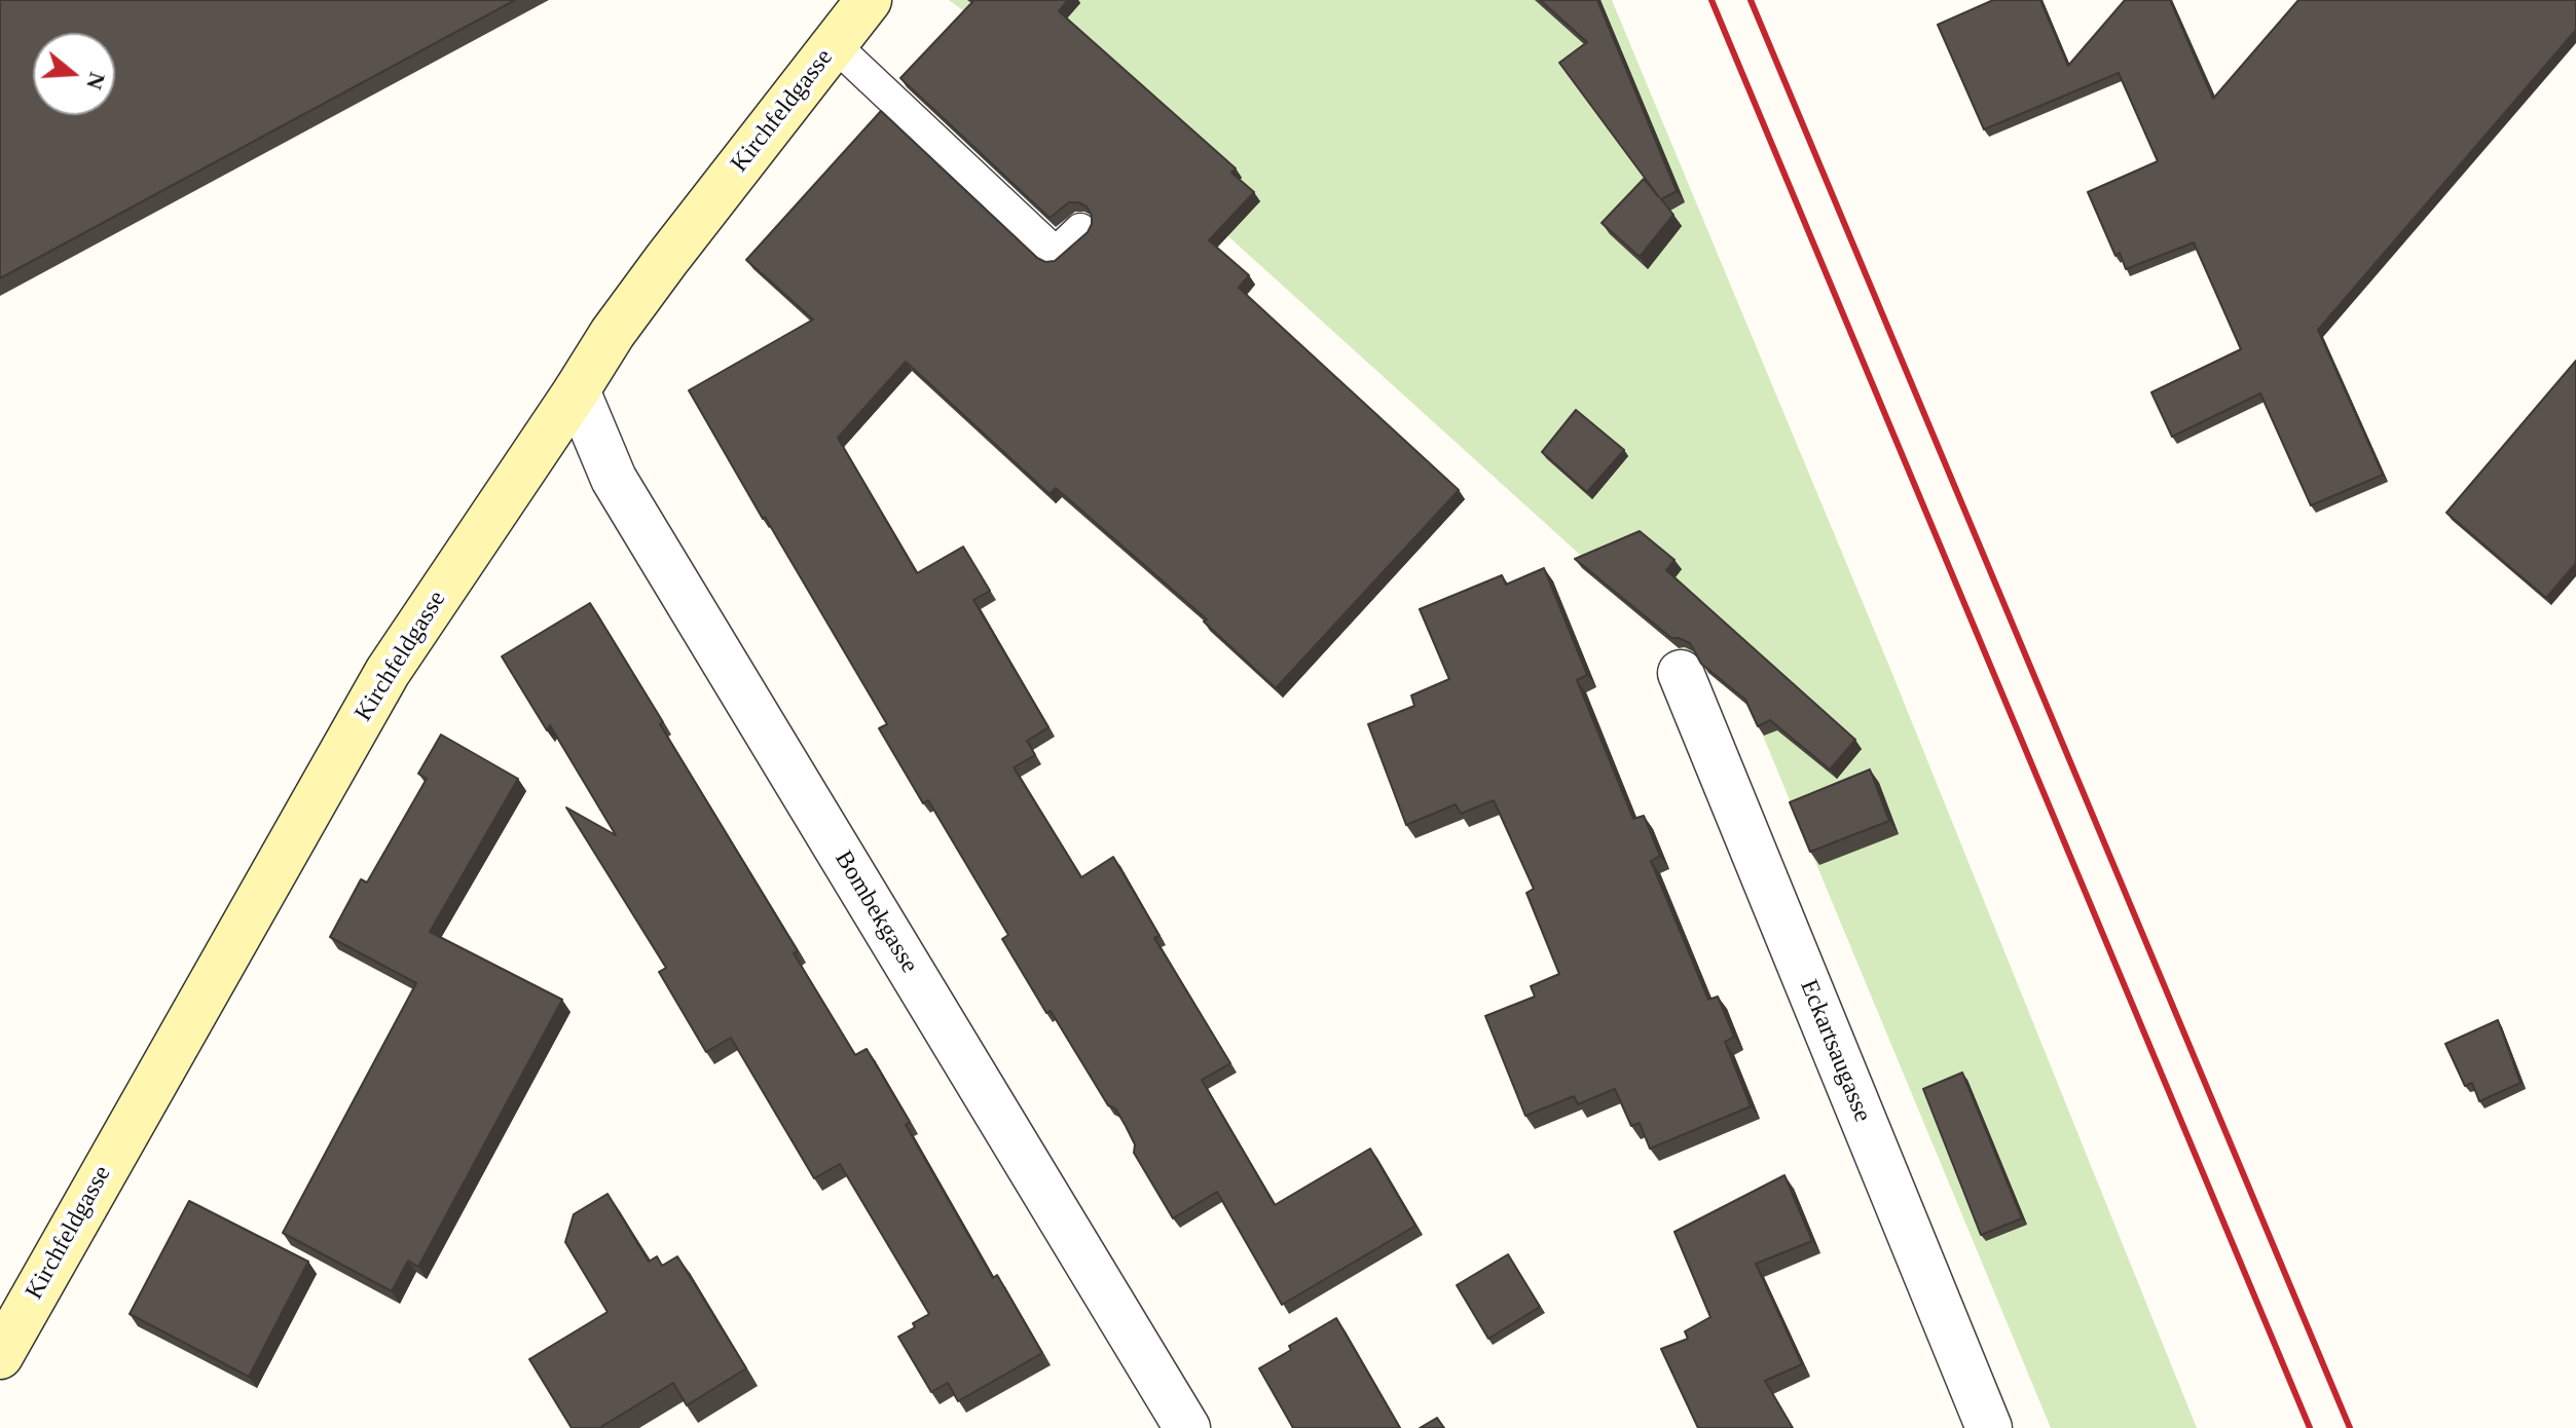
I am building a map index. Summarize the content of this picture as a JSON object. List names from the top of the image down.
{
  "streets": {
    "street": ["Kirchfeldgasse", "Bombekgasse", "Eckartsaugasse"]
  },
  "crossings": [
    ["Kirchfeldgasse", "Bombekgasse"]
  ],
  "north": "right"
}
